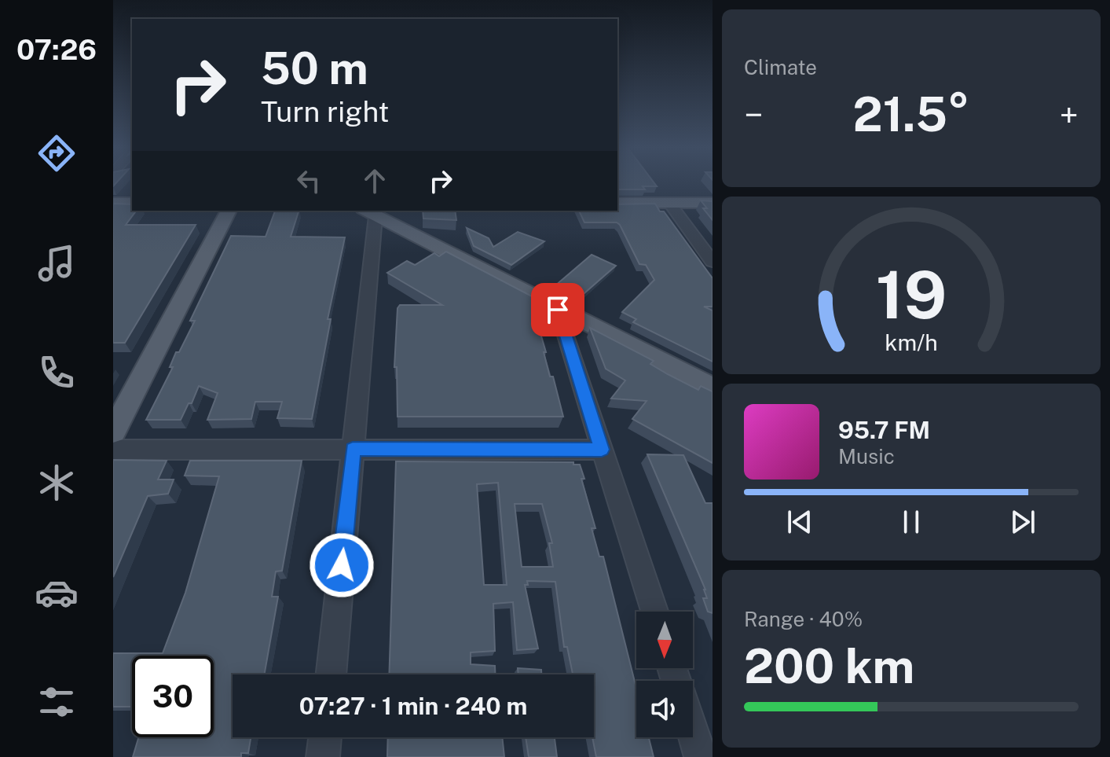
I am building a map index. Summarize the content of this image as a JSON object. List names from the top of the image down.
{
  "north": "bottom",
  "page": {
    "tabs": "07:26",
    "tile": [
      "Climate",
      ["Range · 40%", "200 km"]
    ],
    "turn": ["50 m", "Turn right"],
    "heat": ["−", "21.5°", "+"],
    "song": ["95.7 FM", "Music"],
    "limit": "30",
    "trip": "07:27 · 1 min · 240 m",
    "gauge": ["19", "km/h"]
  }
}
